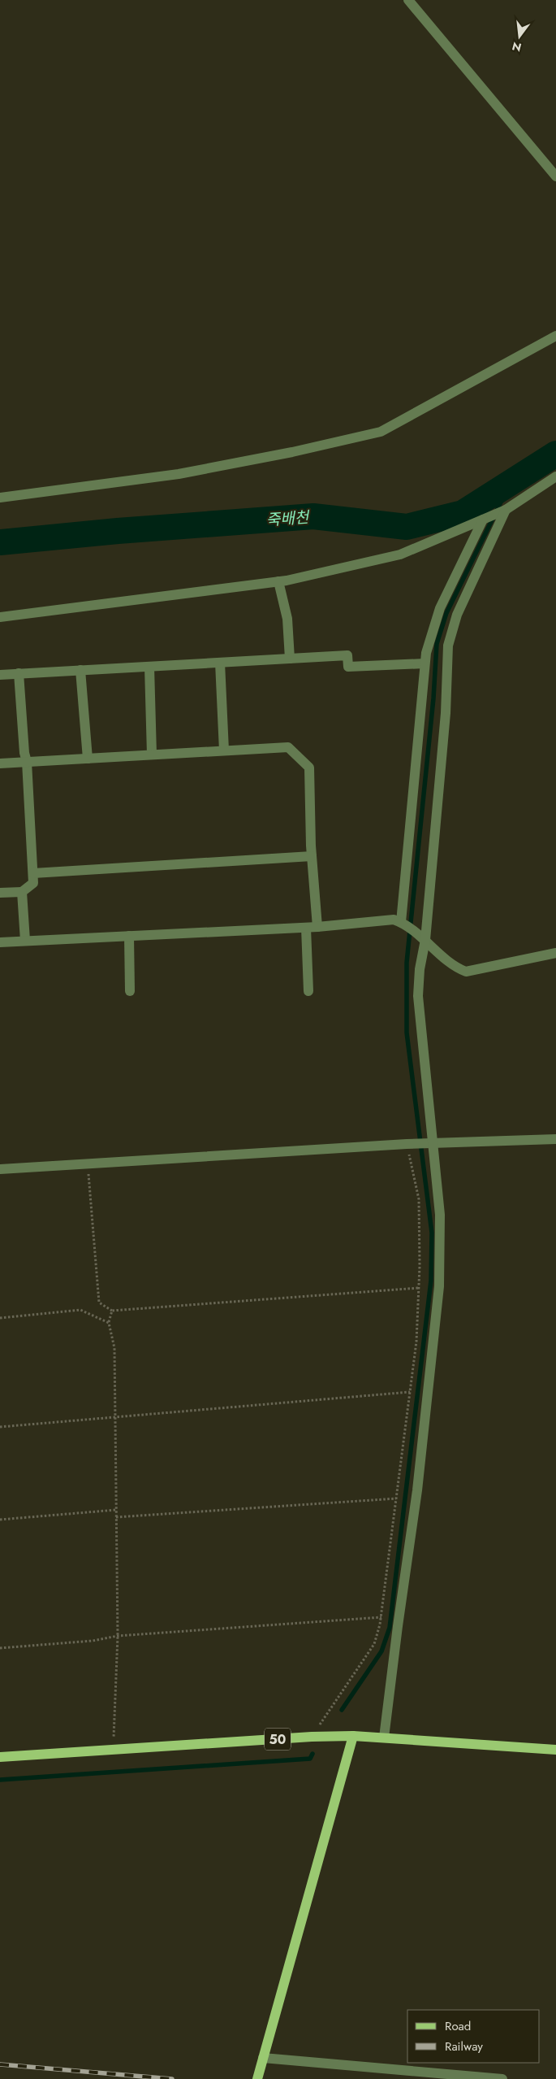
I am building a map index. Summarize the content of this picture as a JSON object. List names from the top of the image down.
{
  "streets": {
    "main road": ["50"]
  },
  "water": ["죽배천"],
  "legend": ["Road", "Railway"],
  "north": "bottom"
}
